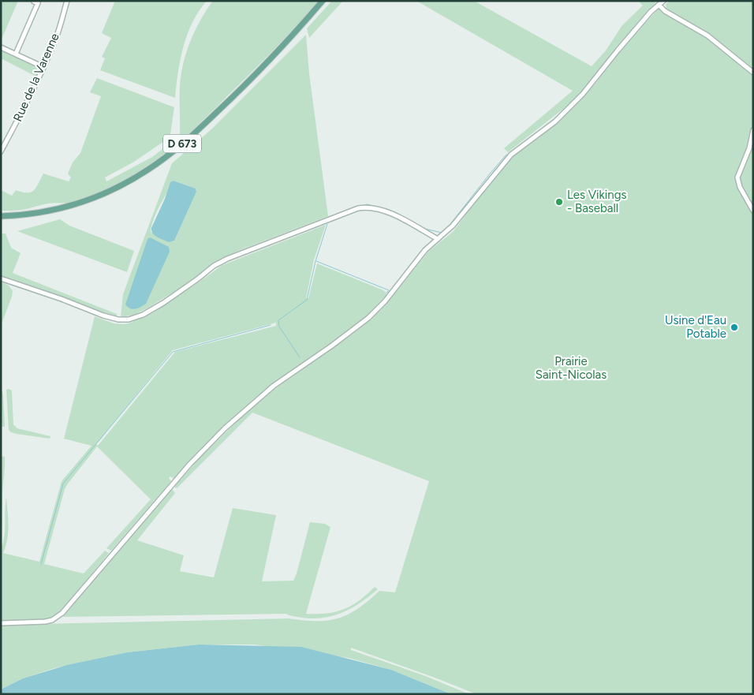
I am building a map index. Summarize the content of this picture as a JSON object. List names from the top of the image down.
{
  "streets": {
    "main road": ["D 673"],
    "street": ["Rue de la Varenne"]
  },
  "parks": ["Prairie Saint-Nicolas"],
  "places": ["Les Vikings - Baseball", "Usine d'Eau Potable"]
}
